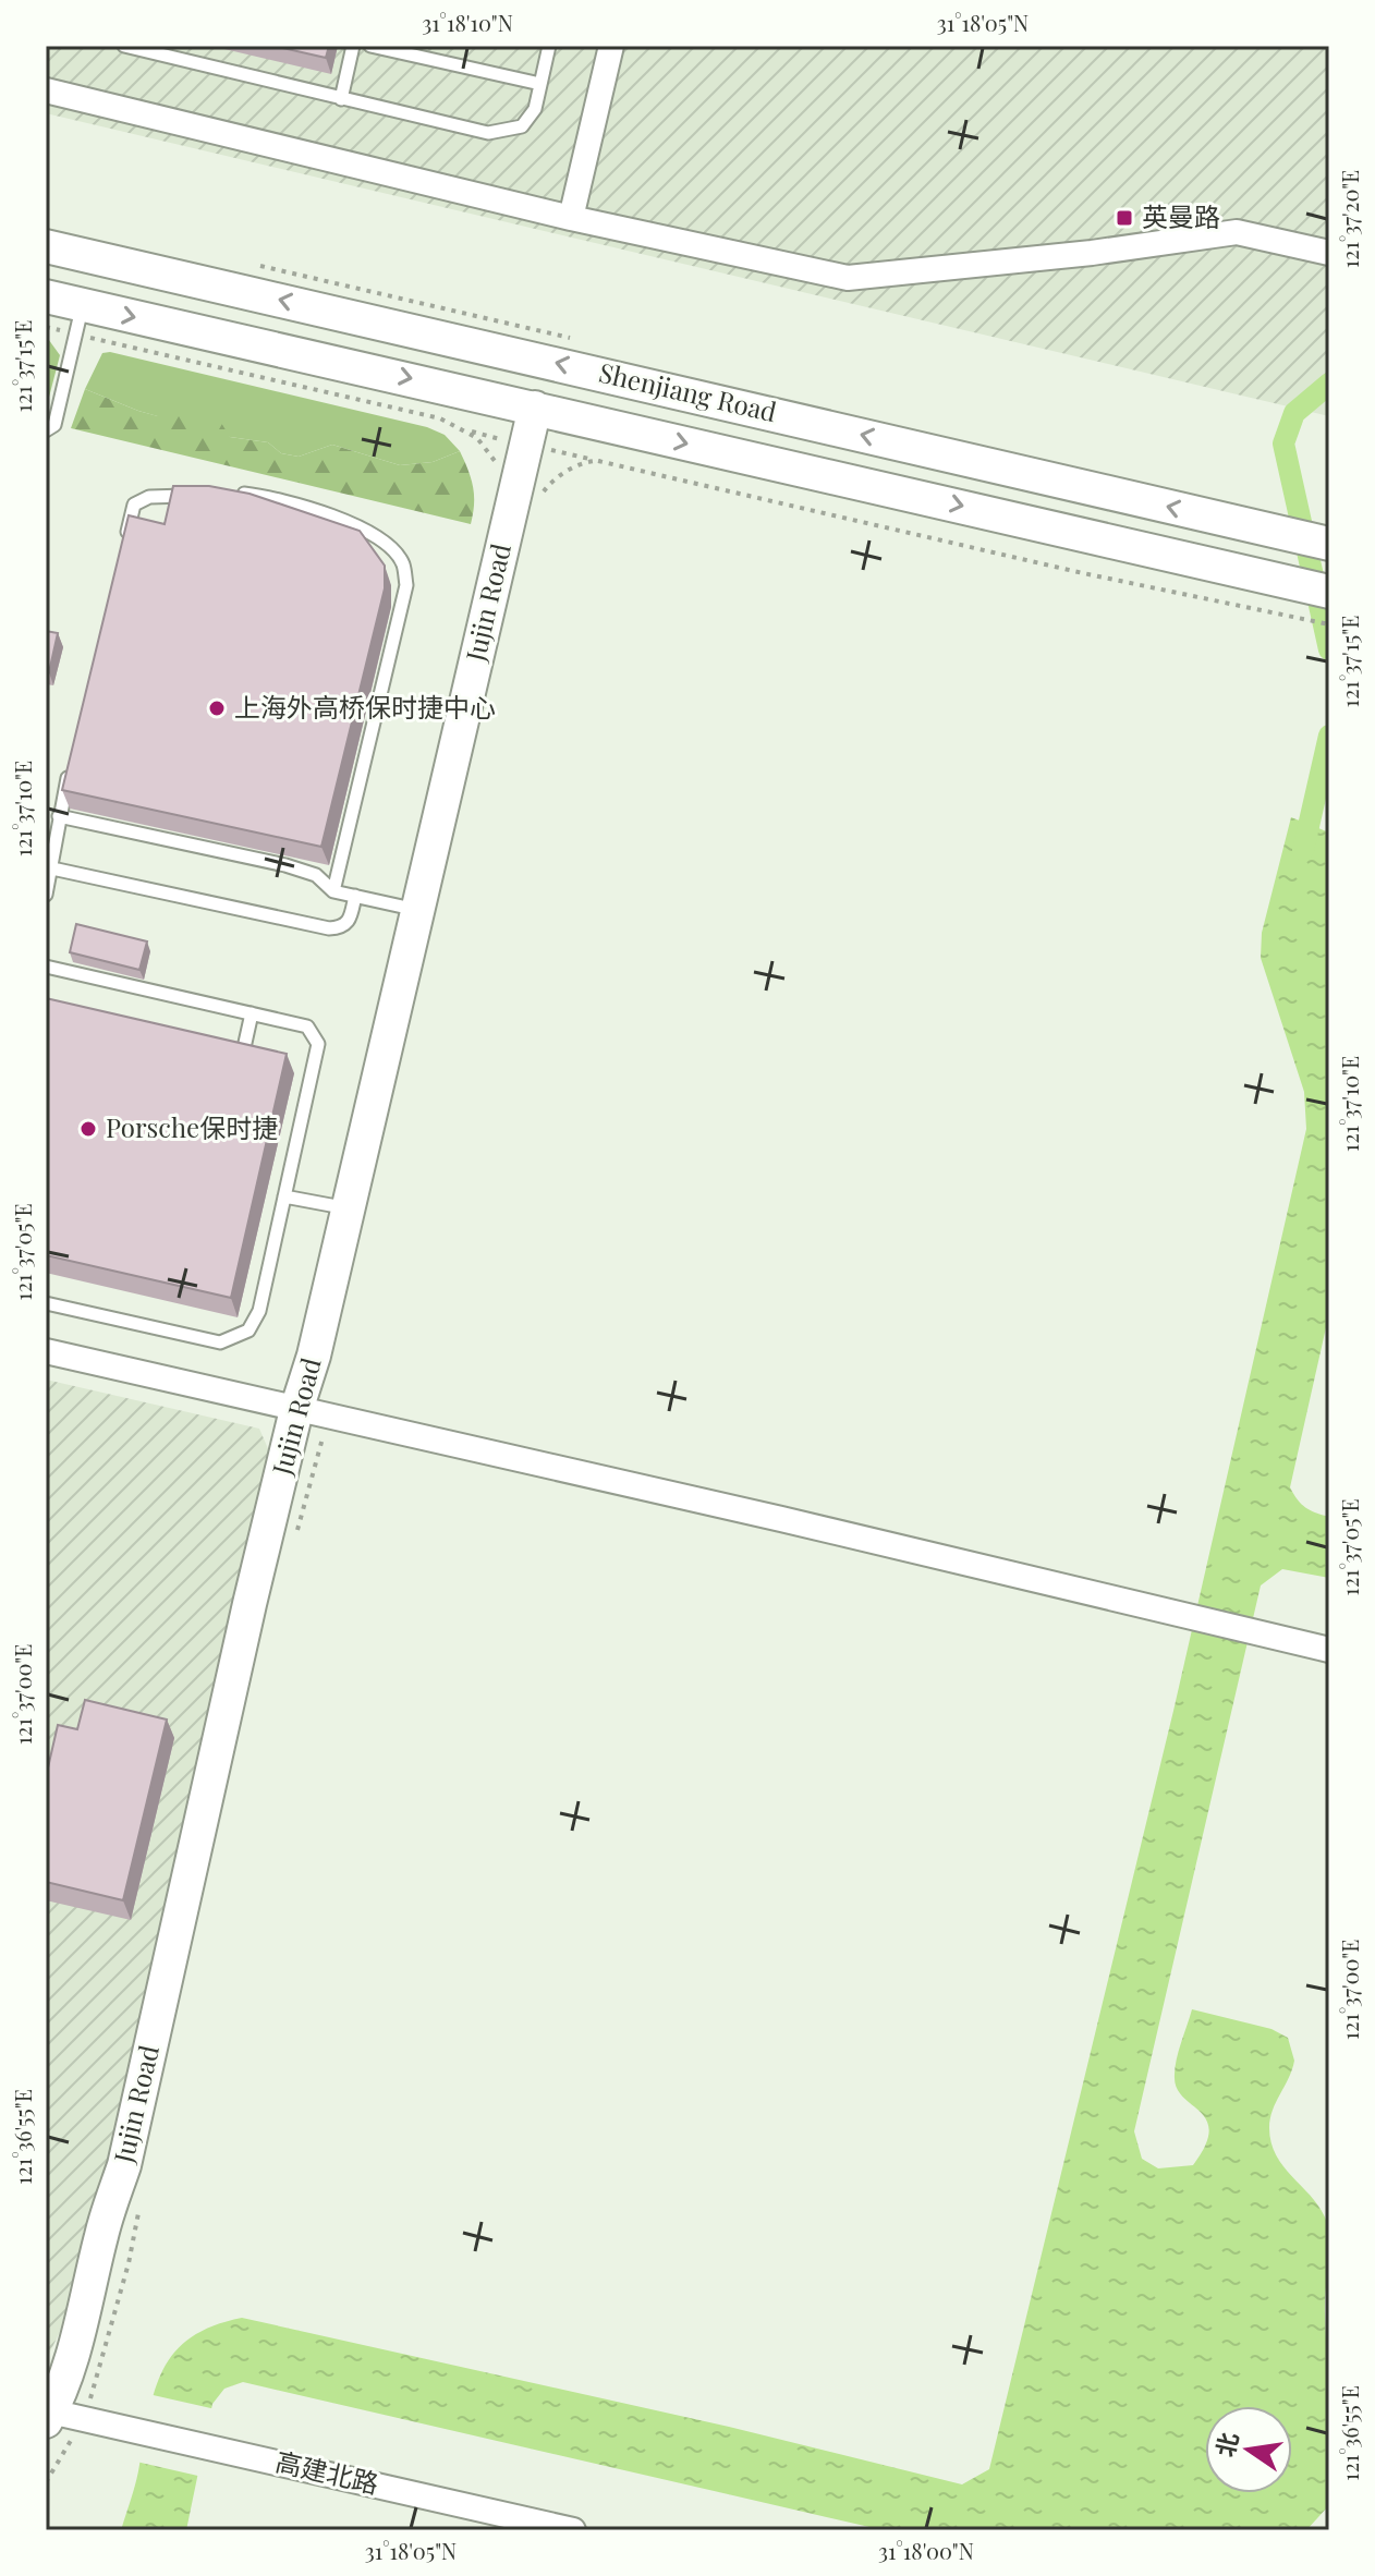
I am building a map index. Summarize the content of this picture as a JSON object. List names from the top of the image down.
{
  "streets": {
    "main road": ["Shenjiang Road", "Jujin Road"],
    "street": ["高建北路"]
  },
  "crossings": [
    ["Shenjiang Road", "Jujin Road"],
    ["Jujin Road", "高建北路"]
  ],
  "places": {
    "transit": ["英曼路"],
    "other": ["上海外高桥保时捷中心", "Porsche保时捷"]
  },
  "north": "left",
  "coordinates": [
    "31°18'10\"N",
    "31°18'05\"N",
    "121°37'20\"E",
    "121°37'15\"E",
    "121°37'10\"E",
    "121°37'05\"E",
    "121°37'00\"E",
    "121°36'55\"E",
    "31°18'00\"N"
  ]
}
